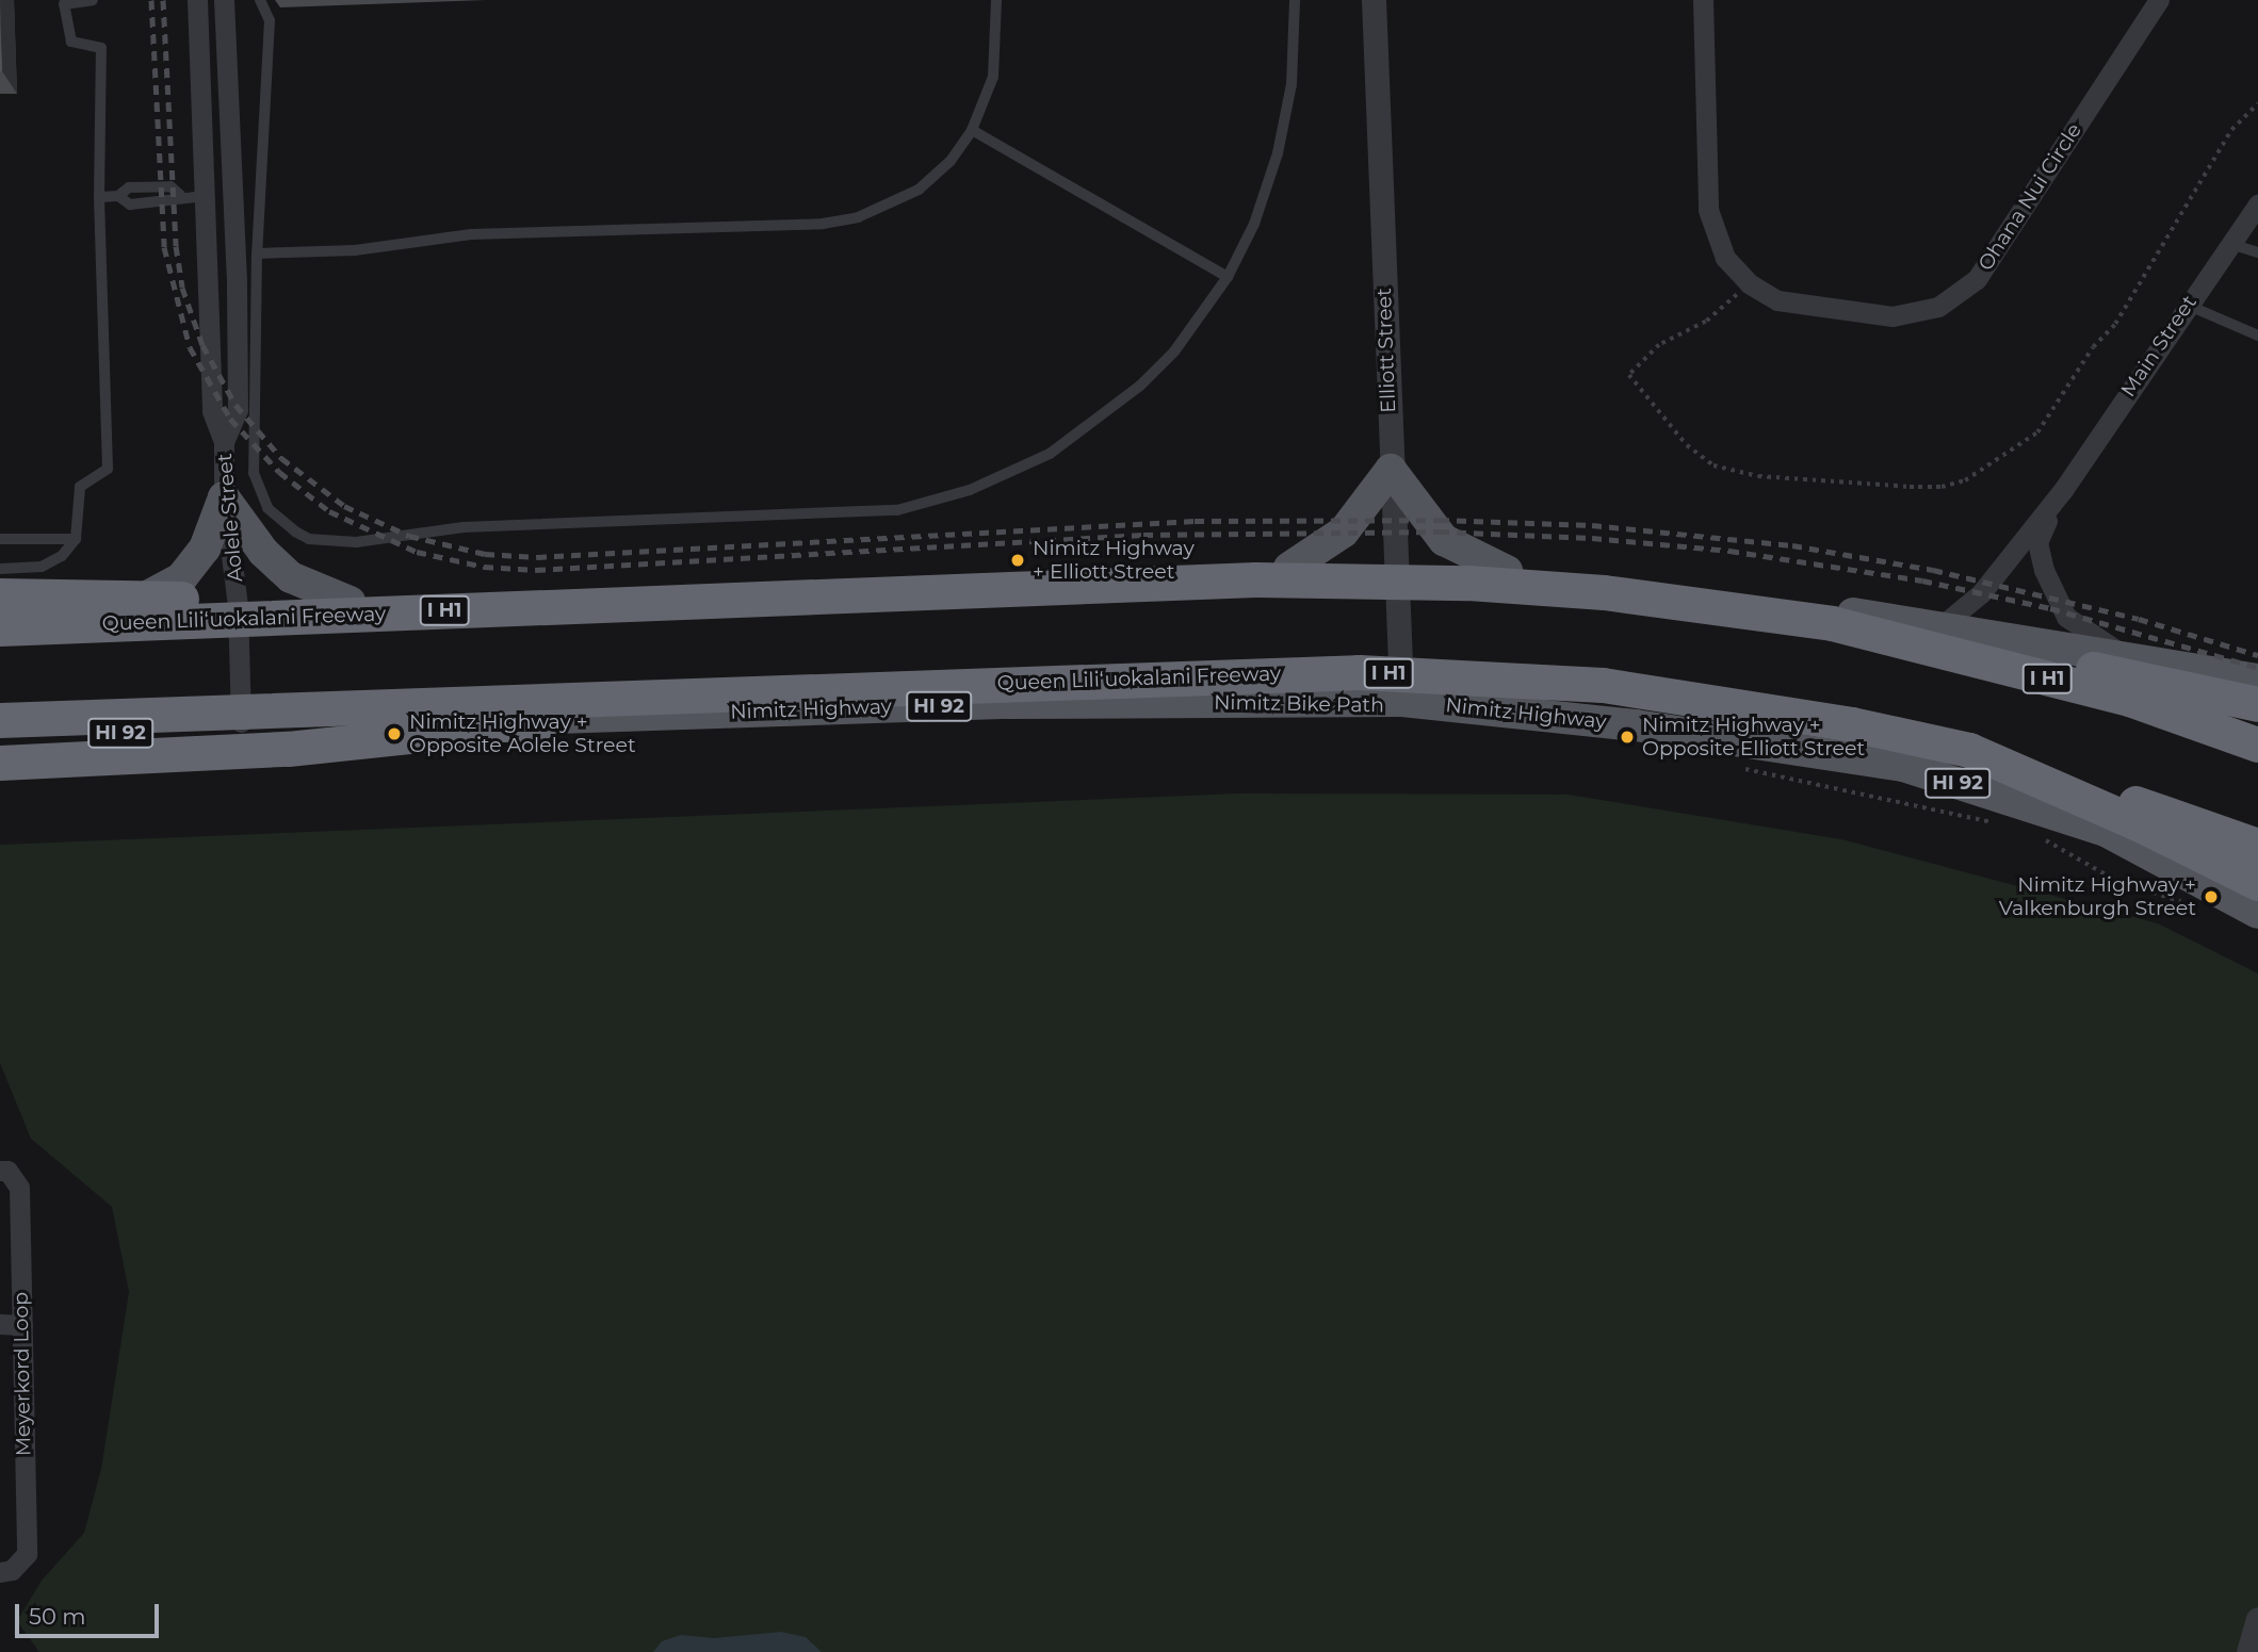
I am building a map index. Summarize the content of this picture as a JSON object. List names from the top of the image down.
{
  "streets": {
    "highway": ["I H1", "Queen Liliʻuokalani Freeway"],
    "main road": ["HI 92", "Nimitz Highway"],
    "street": [
      "Ohana Nui Circle",
      "Main Street",
      "Elliott Street",
      "Aolele Street",
      "Meyerkord Loop"
    ]
  },
  "crossings": [
    ["Elliott Street", "Nimitz Highway"],
    ["Aolele Street", "Nimitz Highway"]
  ],
  "places": [
    "Nimitz Highway + Elliott Street",
    "Nimitz Highway + Opposite Aolele Street",
    "Nimitz Highway + Opposite Elliott Street",
    "Nimitz Highway + Valkenburgh Street"
  ],
  "scale_bar": "50 m"
}
